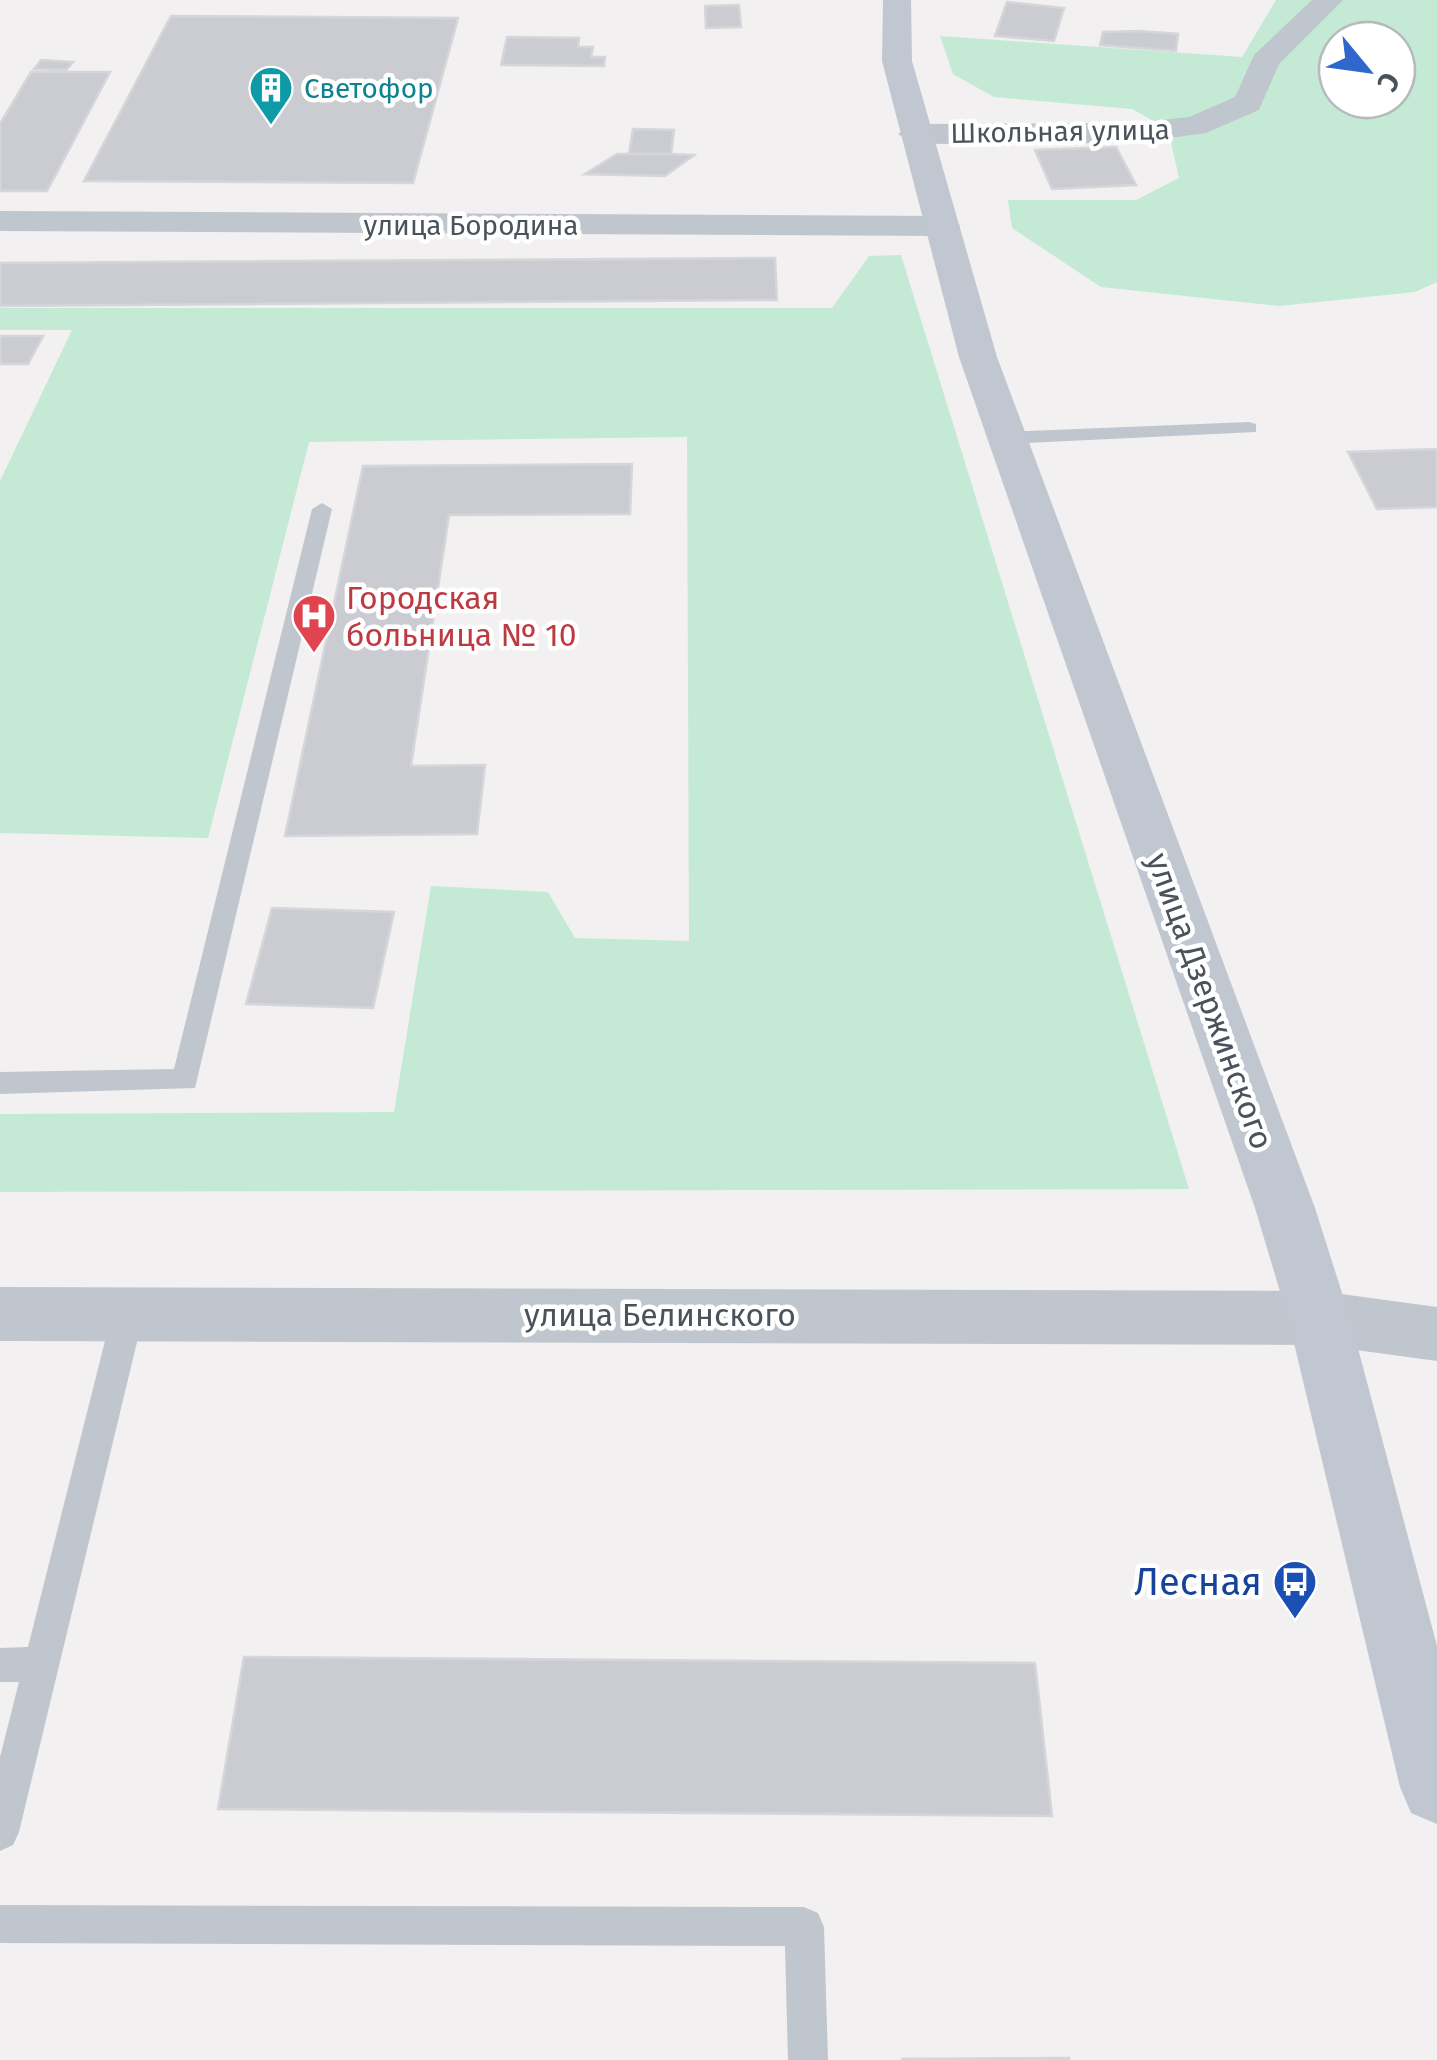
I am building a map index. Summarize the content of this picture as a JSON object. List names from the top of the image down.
{
  "streets": {
    "main road": ["улица Дзержинского"],
    "street": ["Школьная улица", "улица Бородина", "улица Белинского"]
  },
  "crossings": [
    ["Школьная улица", "улица Дзержинского"],
    ["улица Бородина", "улица Дзержинского"],
    ["улица Дзержинского", "улица Белинского"]
  ],
  "places": {
    "building": ["Светофор"],
    "hospital": ["Городская больница № 10"],
    "bus stop": ["Лесная"]
  },
  "north": "bottom right"
}
